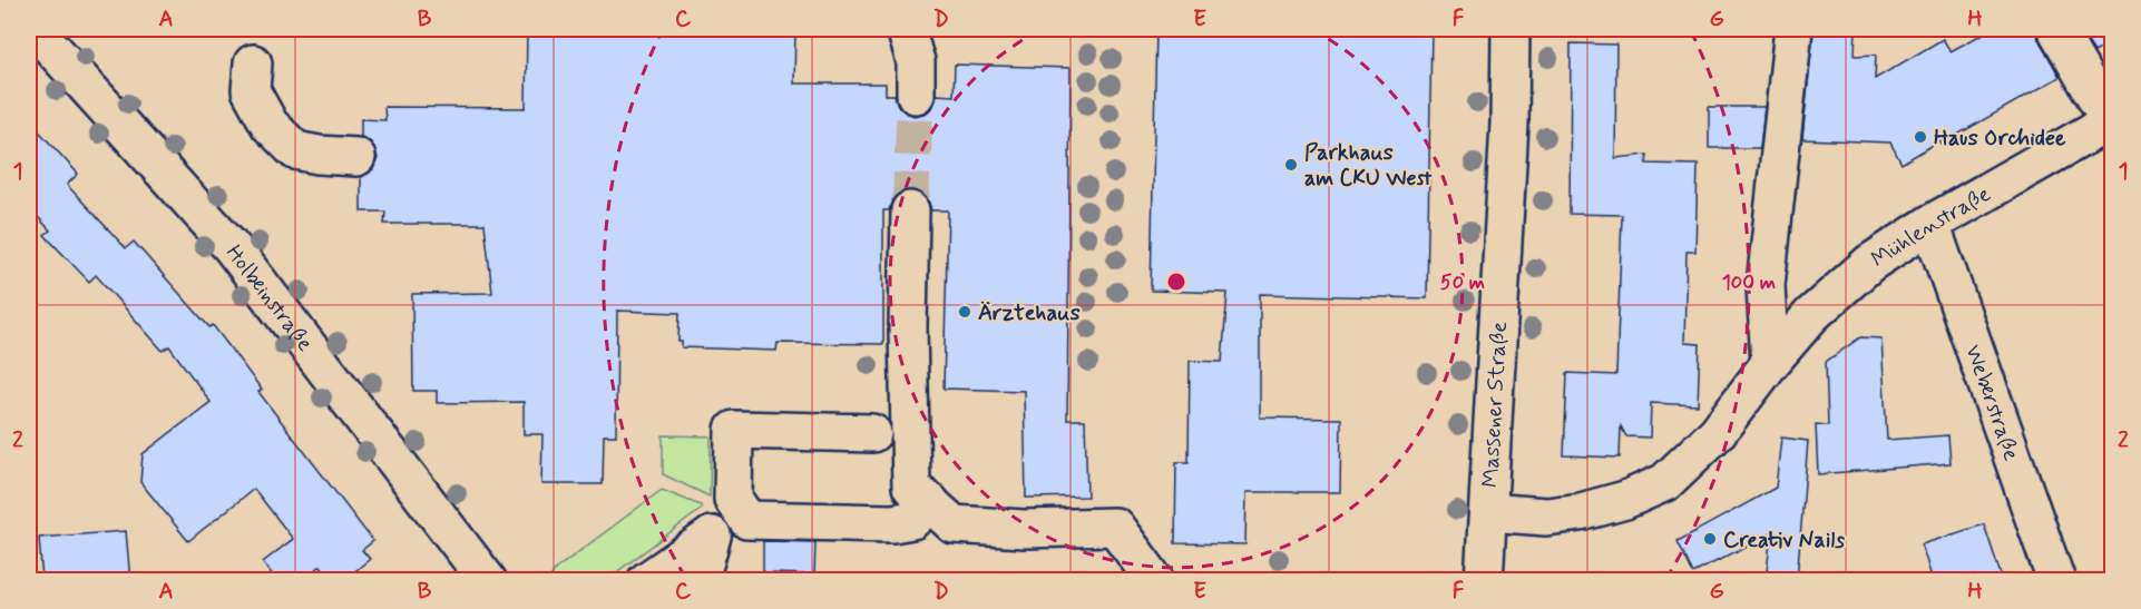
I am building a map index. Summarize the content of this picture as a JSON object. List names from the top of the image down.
{
  "streets": {
    "street": [
      "Mühlenstraße",
      "Holbeinstraße",
      "Weberstraße",
      "Massener Straße"
    ]
  },
  "crossings": [
    ["Mühlenstraße", "Weberstraße"],
    ["Mühlenstraße", "Massener Straße"]
  ],
  "places": [
    "Haus Orchidee",
    "Parkhaus am CKU West",
    "Ärztehaus",
    "Creativ Nails"
  ],
  "grid": {
    "columns": [
      "A",
      "B",
      "C",
      "D",
      "E",
      "F",
      "G",
      "H"
    ],
    "rows": ["1", "2"]
  },
  "rings": ["50 m", "100 m"]
}
